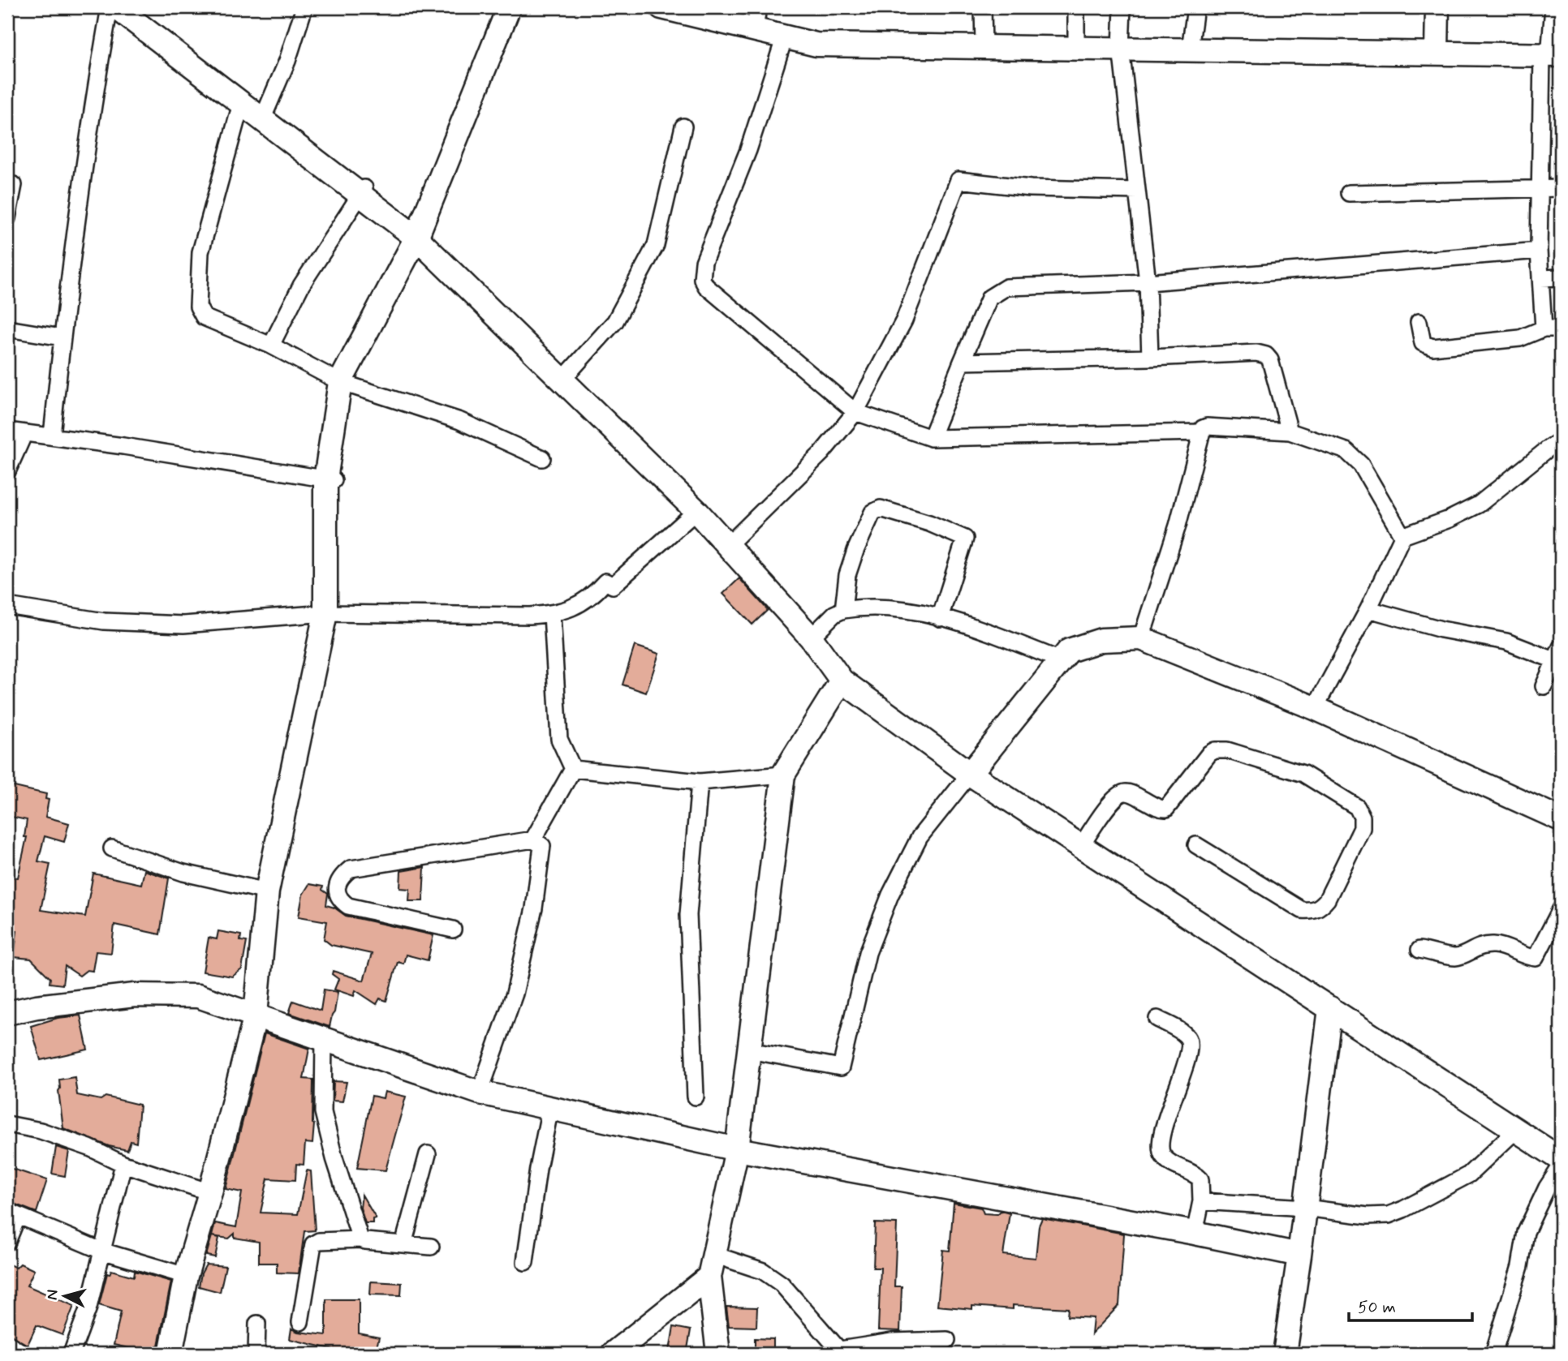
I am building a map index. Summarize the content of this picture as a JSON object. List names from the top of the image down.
{
  "scale_bar": "50 m",
  "north": "left"
}
